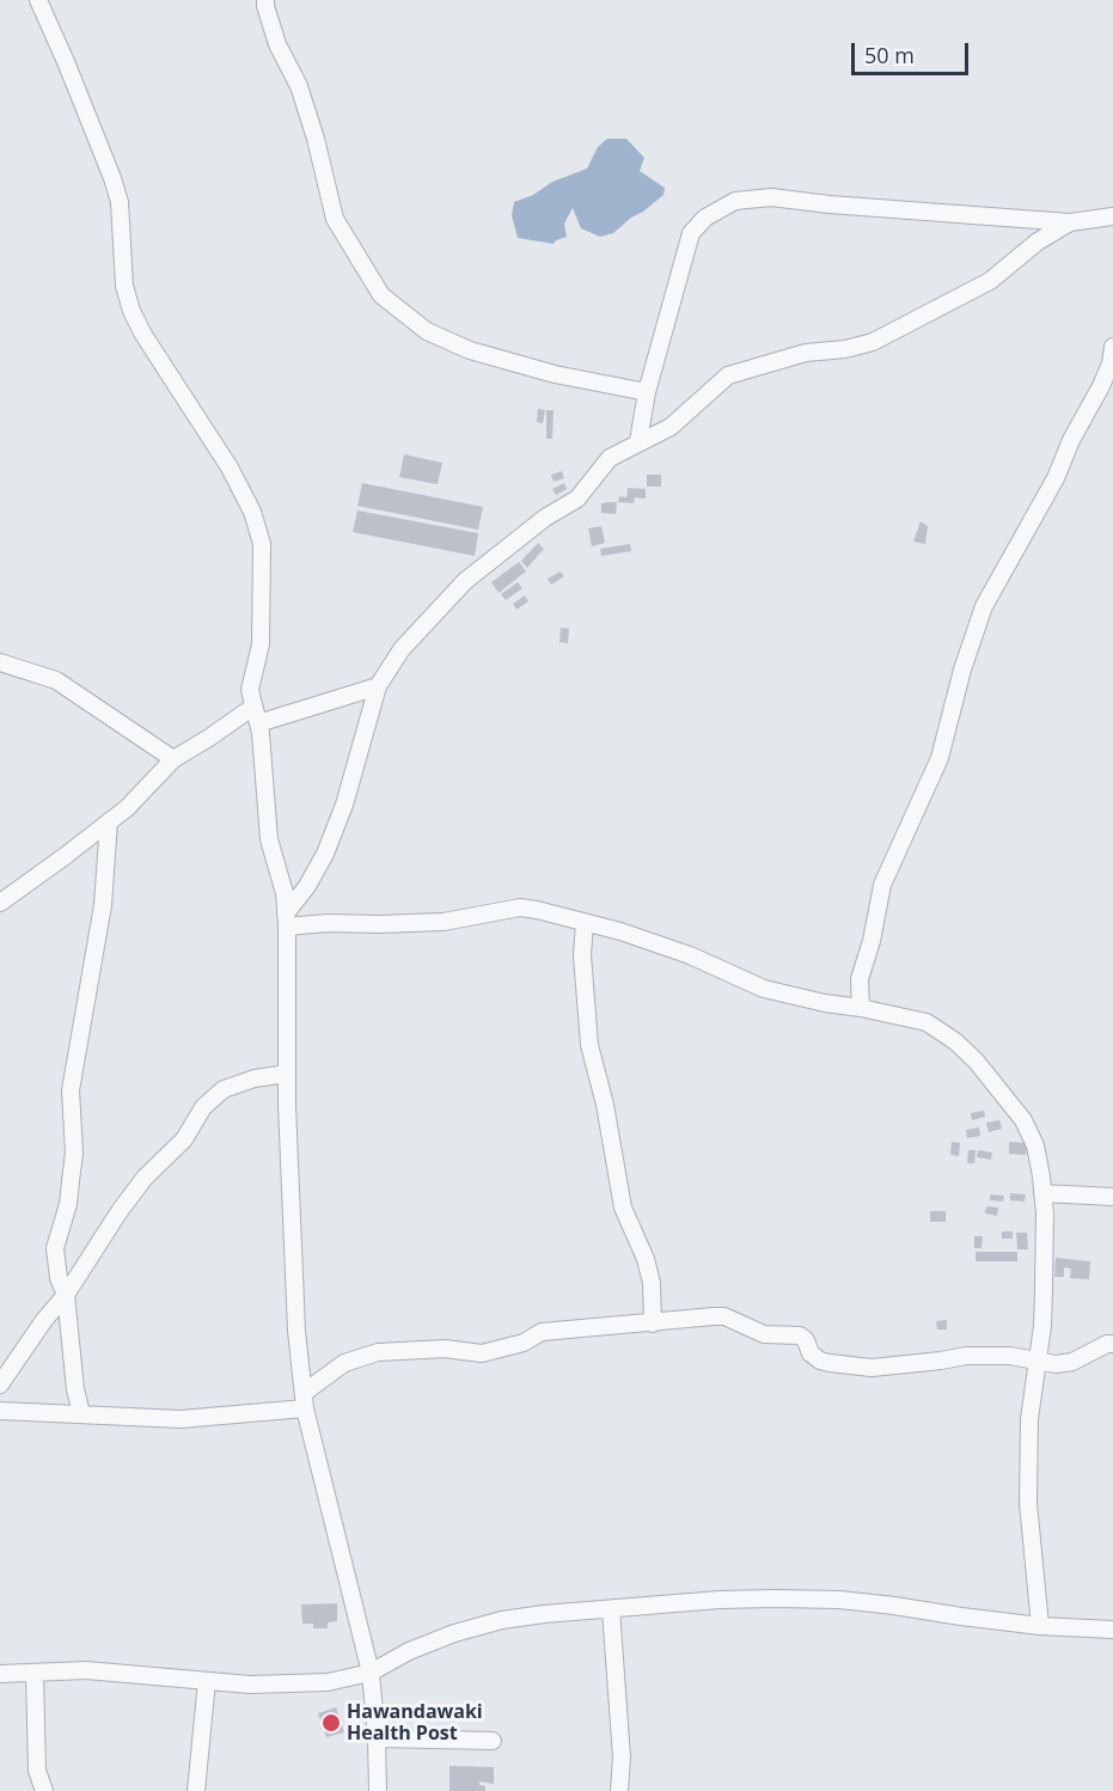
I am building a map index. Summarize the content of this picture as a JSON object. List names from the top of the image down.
{
  "places": ["Hawandawaki Health Post"],
  "scale_bar": "50 m"
}
